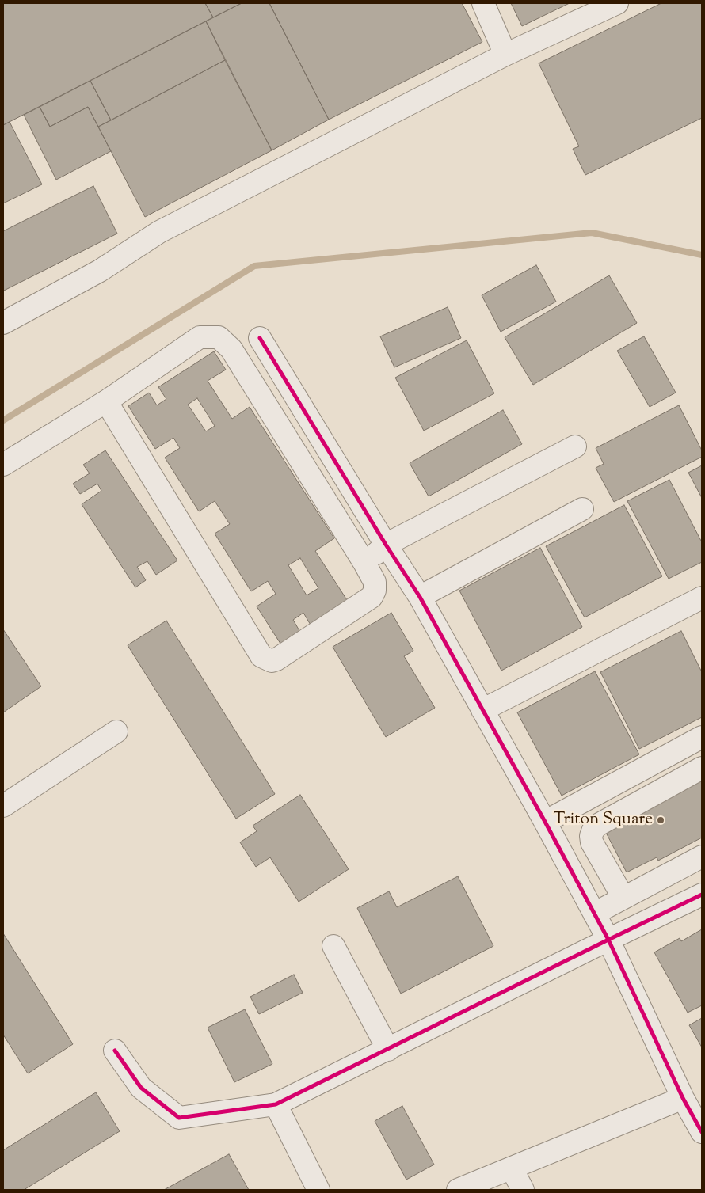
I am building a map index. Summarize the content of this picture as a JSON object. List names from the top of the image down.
{
  "places": ["Triton Square"]
}
